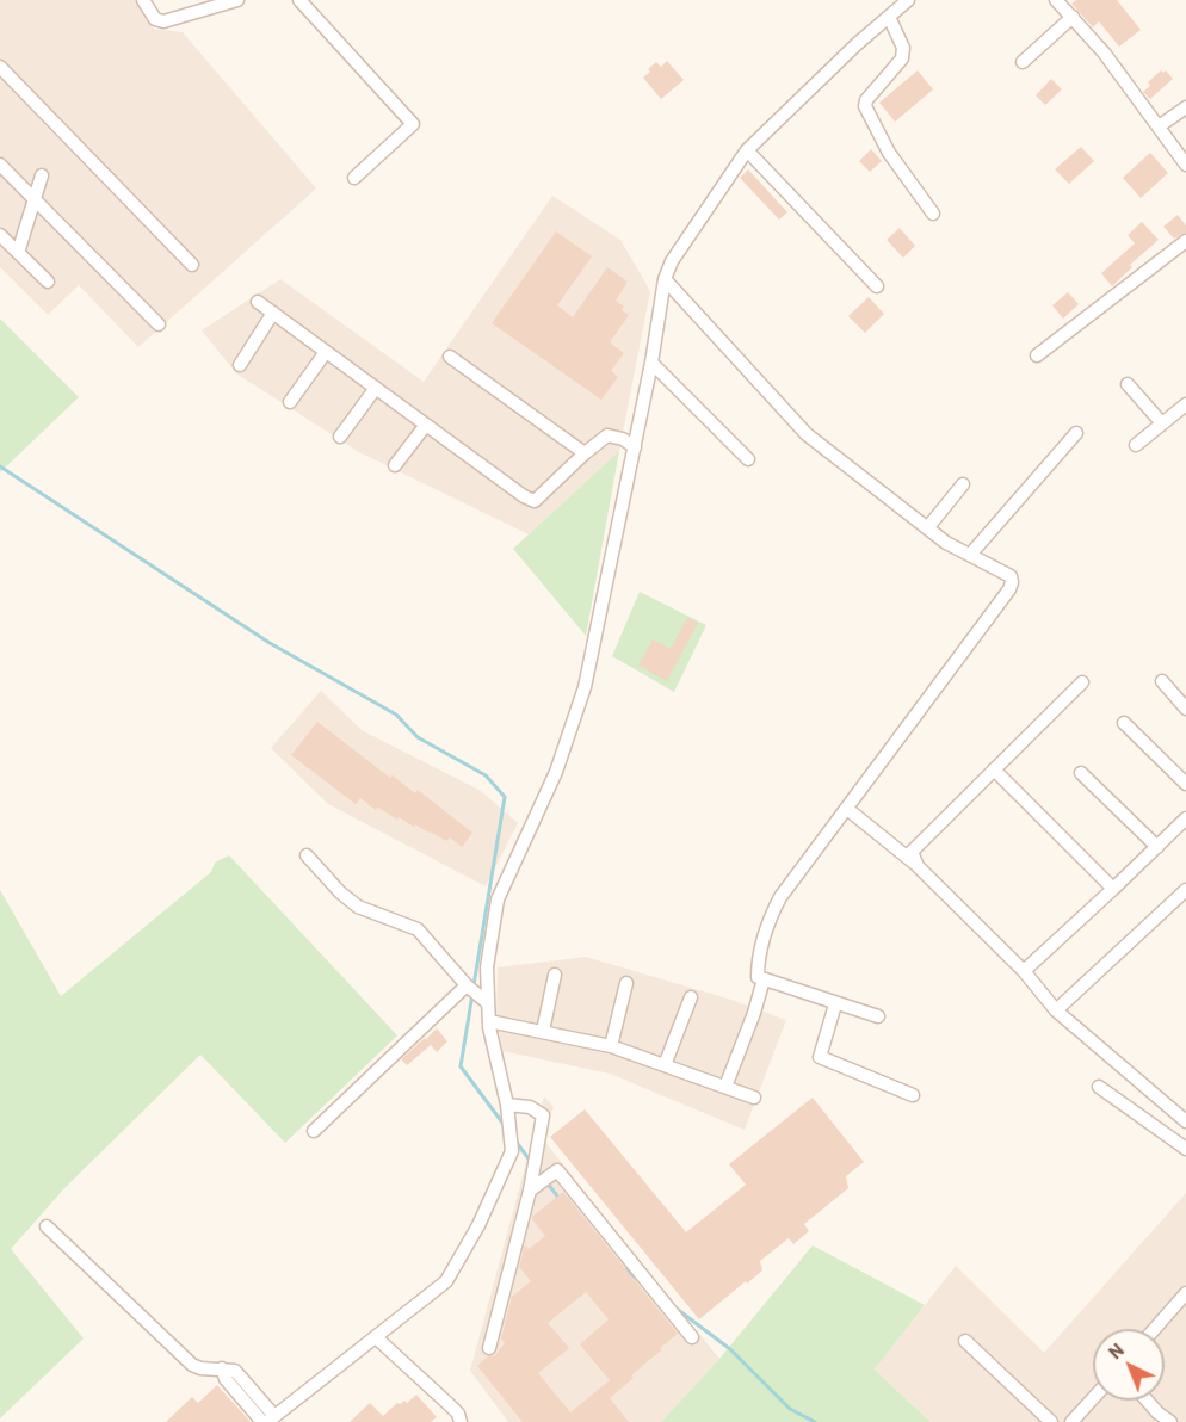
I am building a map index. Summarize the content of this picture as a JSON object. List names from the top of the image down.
{
  "north": "top left"
}
